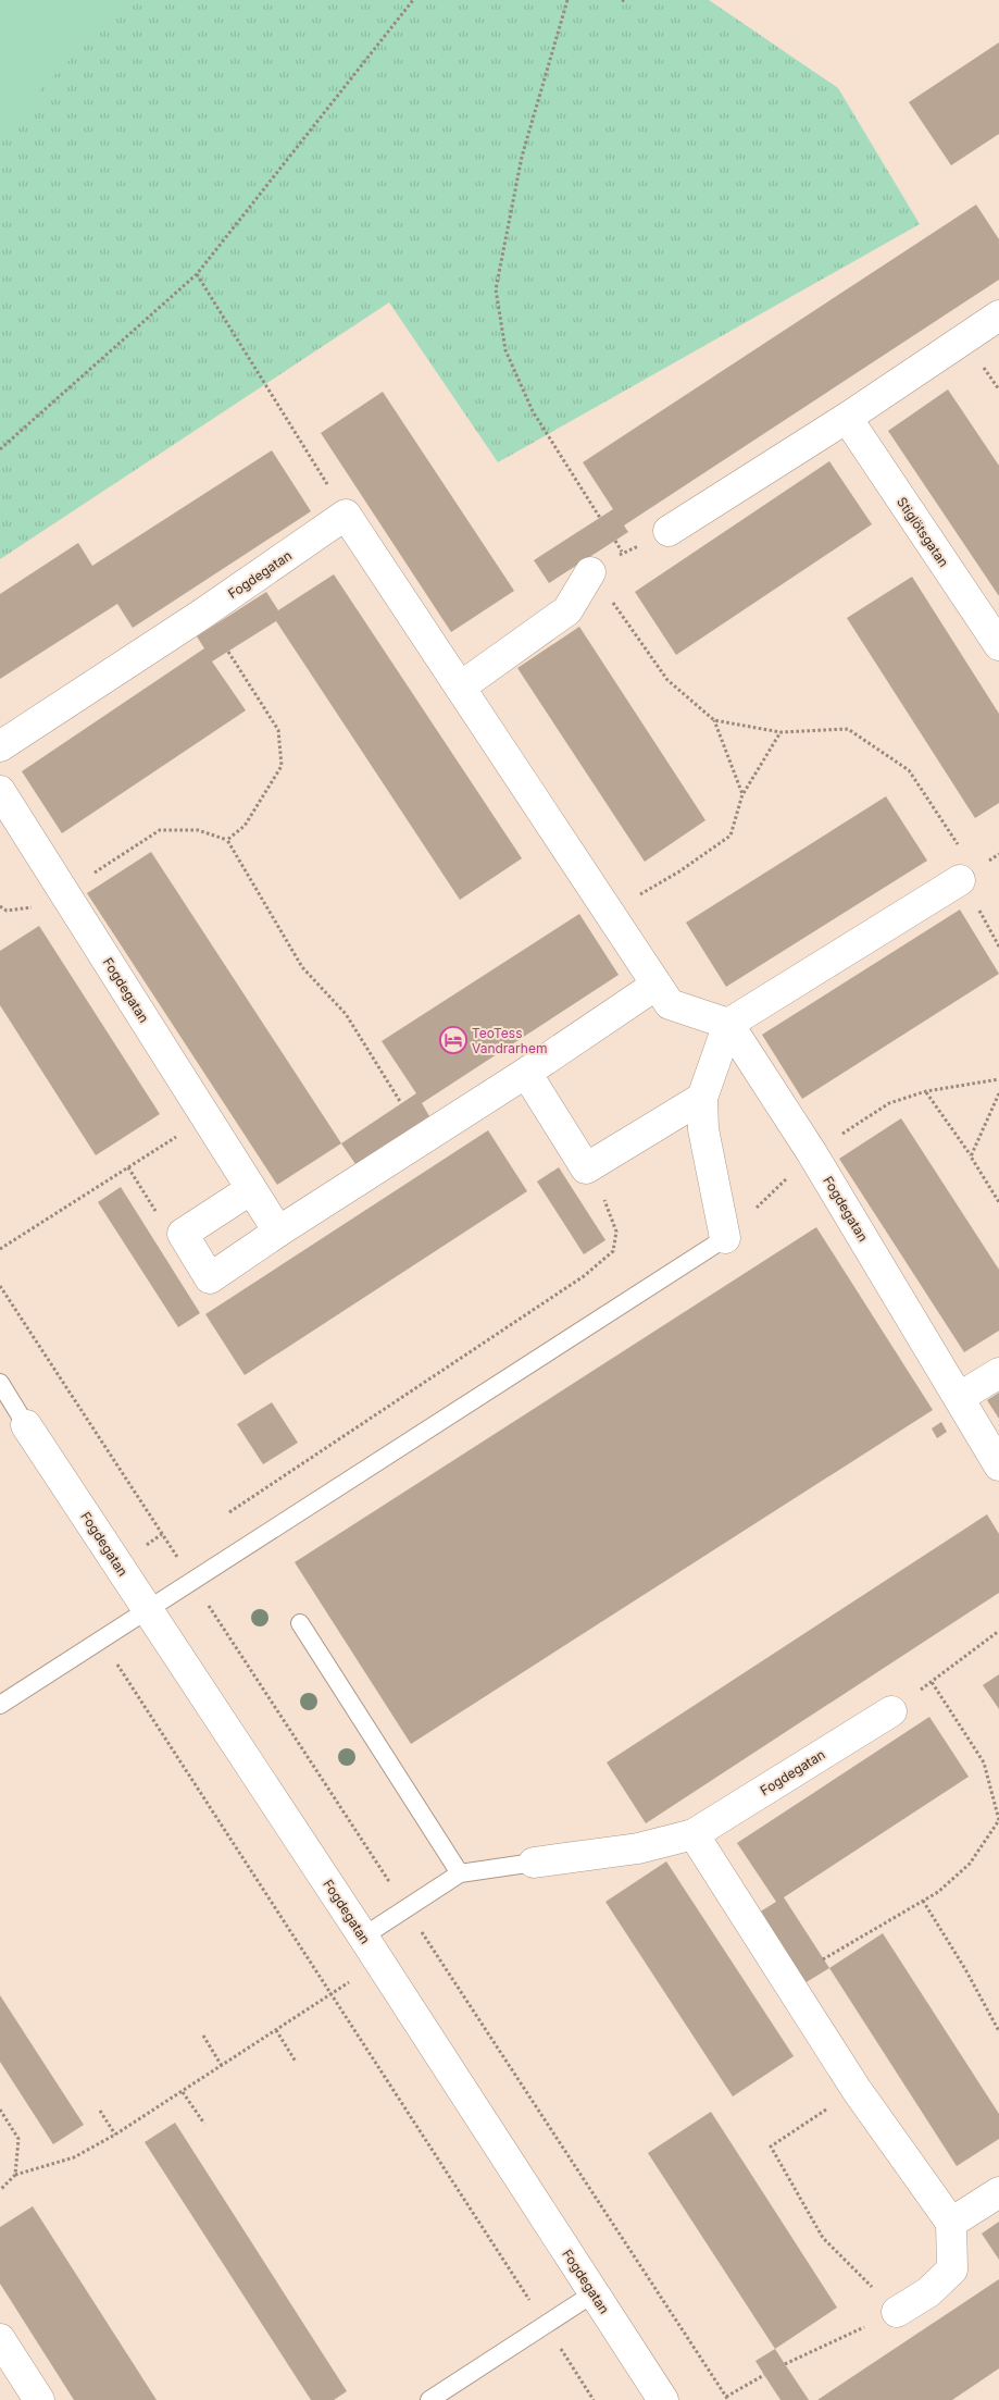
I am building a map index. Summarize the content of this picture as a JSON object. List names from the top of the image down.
{
  "streets": {
    "street": ["Stiglötsgatan", "Fogdegatan"]
  },
  "places": {
    "hotel": ["TeoTess Vandrarhem"]
  }
}
